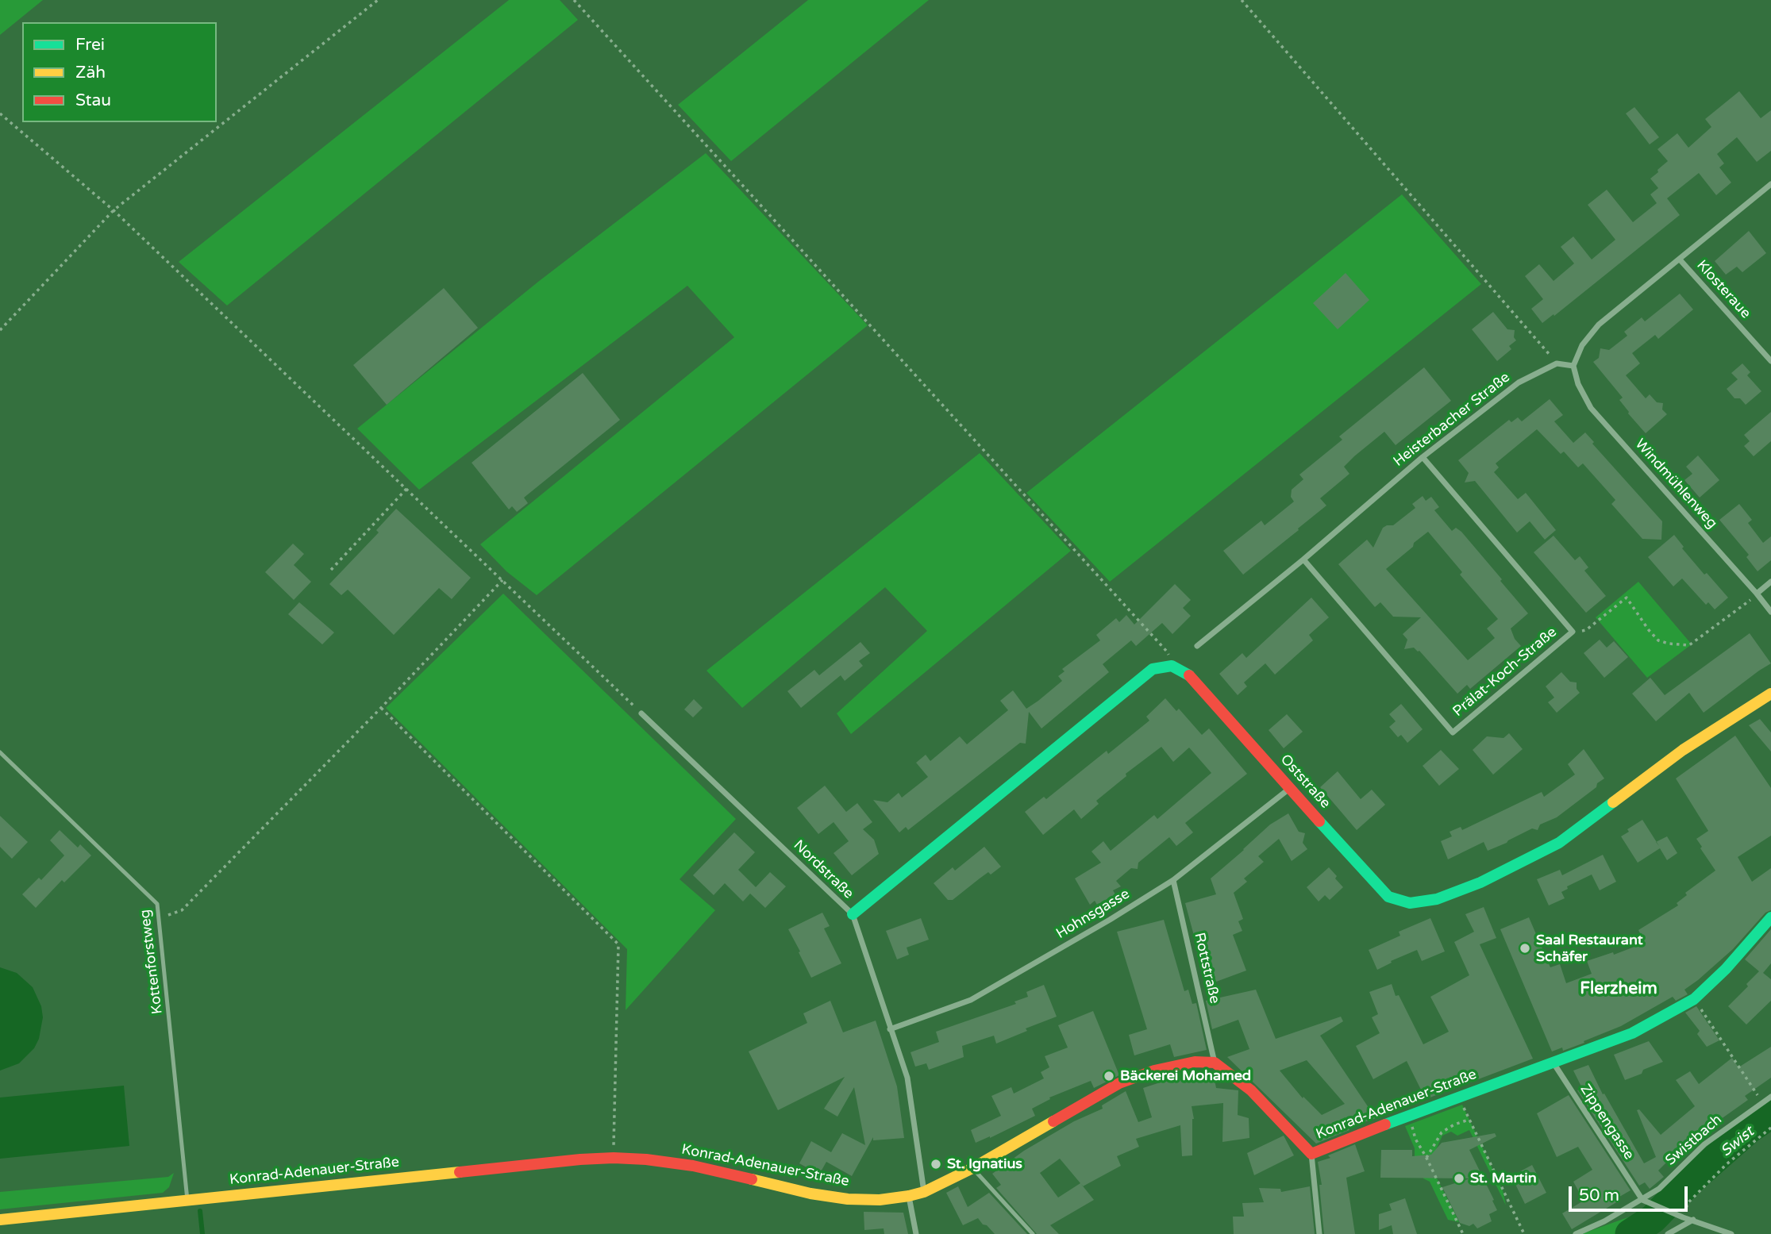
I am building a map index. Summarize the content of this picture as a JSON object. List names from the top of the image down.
{
  "streets": {
    "main road": ["Oststraße", "Konrad-Adenauer-Straße"],
    "street": [
      "Klosteraue",
      "Heisterbacher Straße",
      "Windmühlenweg",
      "Prälat-Koch-Straße",
      "Nordstraße",
      "Hohnsgasse",
      "Rottstraße",
      "Zippengasse",
      "Swistbach"
    ],
    "lane": ["Kottenforstweg"]
  },
  "crossings": [
    ["Heisterbacher Straße", "Prälat-Koch-Straße"],
    ["Oststraße", "Hohnsgasse"],
    ["Nordstraße", "Hohnsgasse"],
    ["Nordstraße", "Konrad-Adenauer-Straße"],
    ["Hohnsgasse", "Rottstraße"],
    ["Kottenforstweg", "Konrad-Adenauer-Straße"],
    ["Rottstraße", "Konrad-Adenauer-Straße"],
    ["Konrad-Adenauer-Straße", "Zippengasse"],
    ["Zippengasse", "Swistbach"]
  ],
  "districts": ["Flerzheim"],
  "water": ["Swist"],
  "places": [
    "Saal Restaurant Schäfer",
    "Bäckerei Mohamed",
    "St. Ignatius",
    "St. Martin"
  ],
  "legend": ["Frei", "Zäh", "Stau"],
  "scale_bar": "50 m"
}
